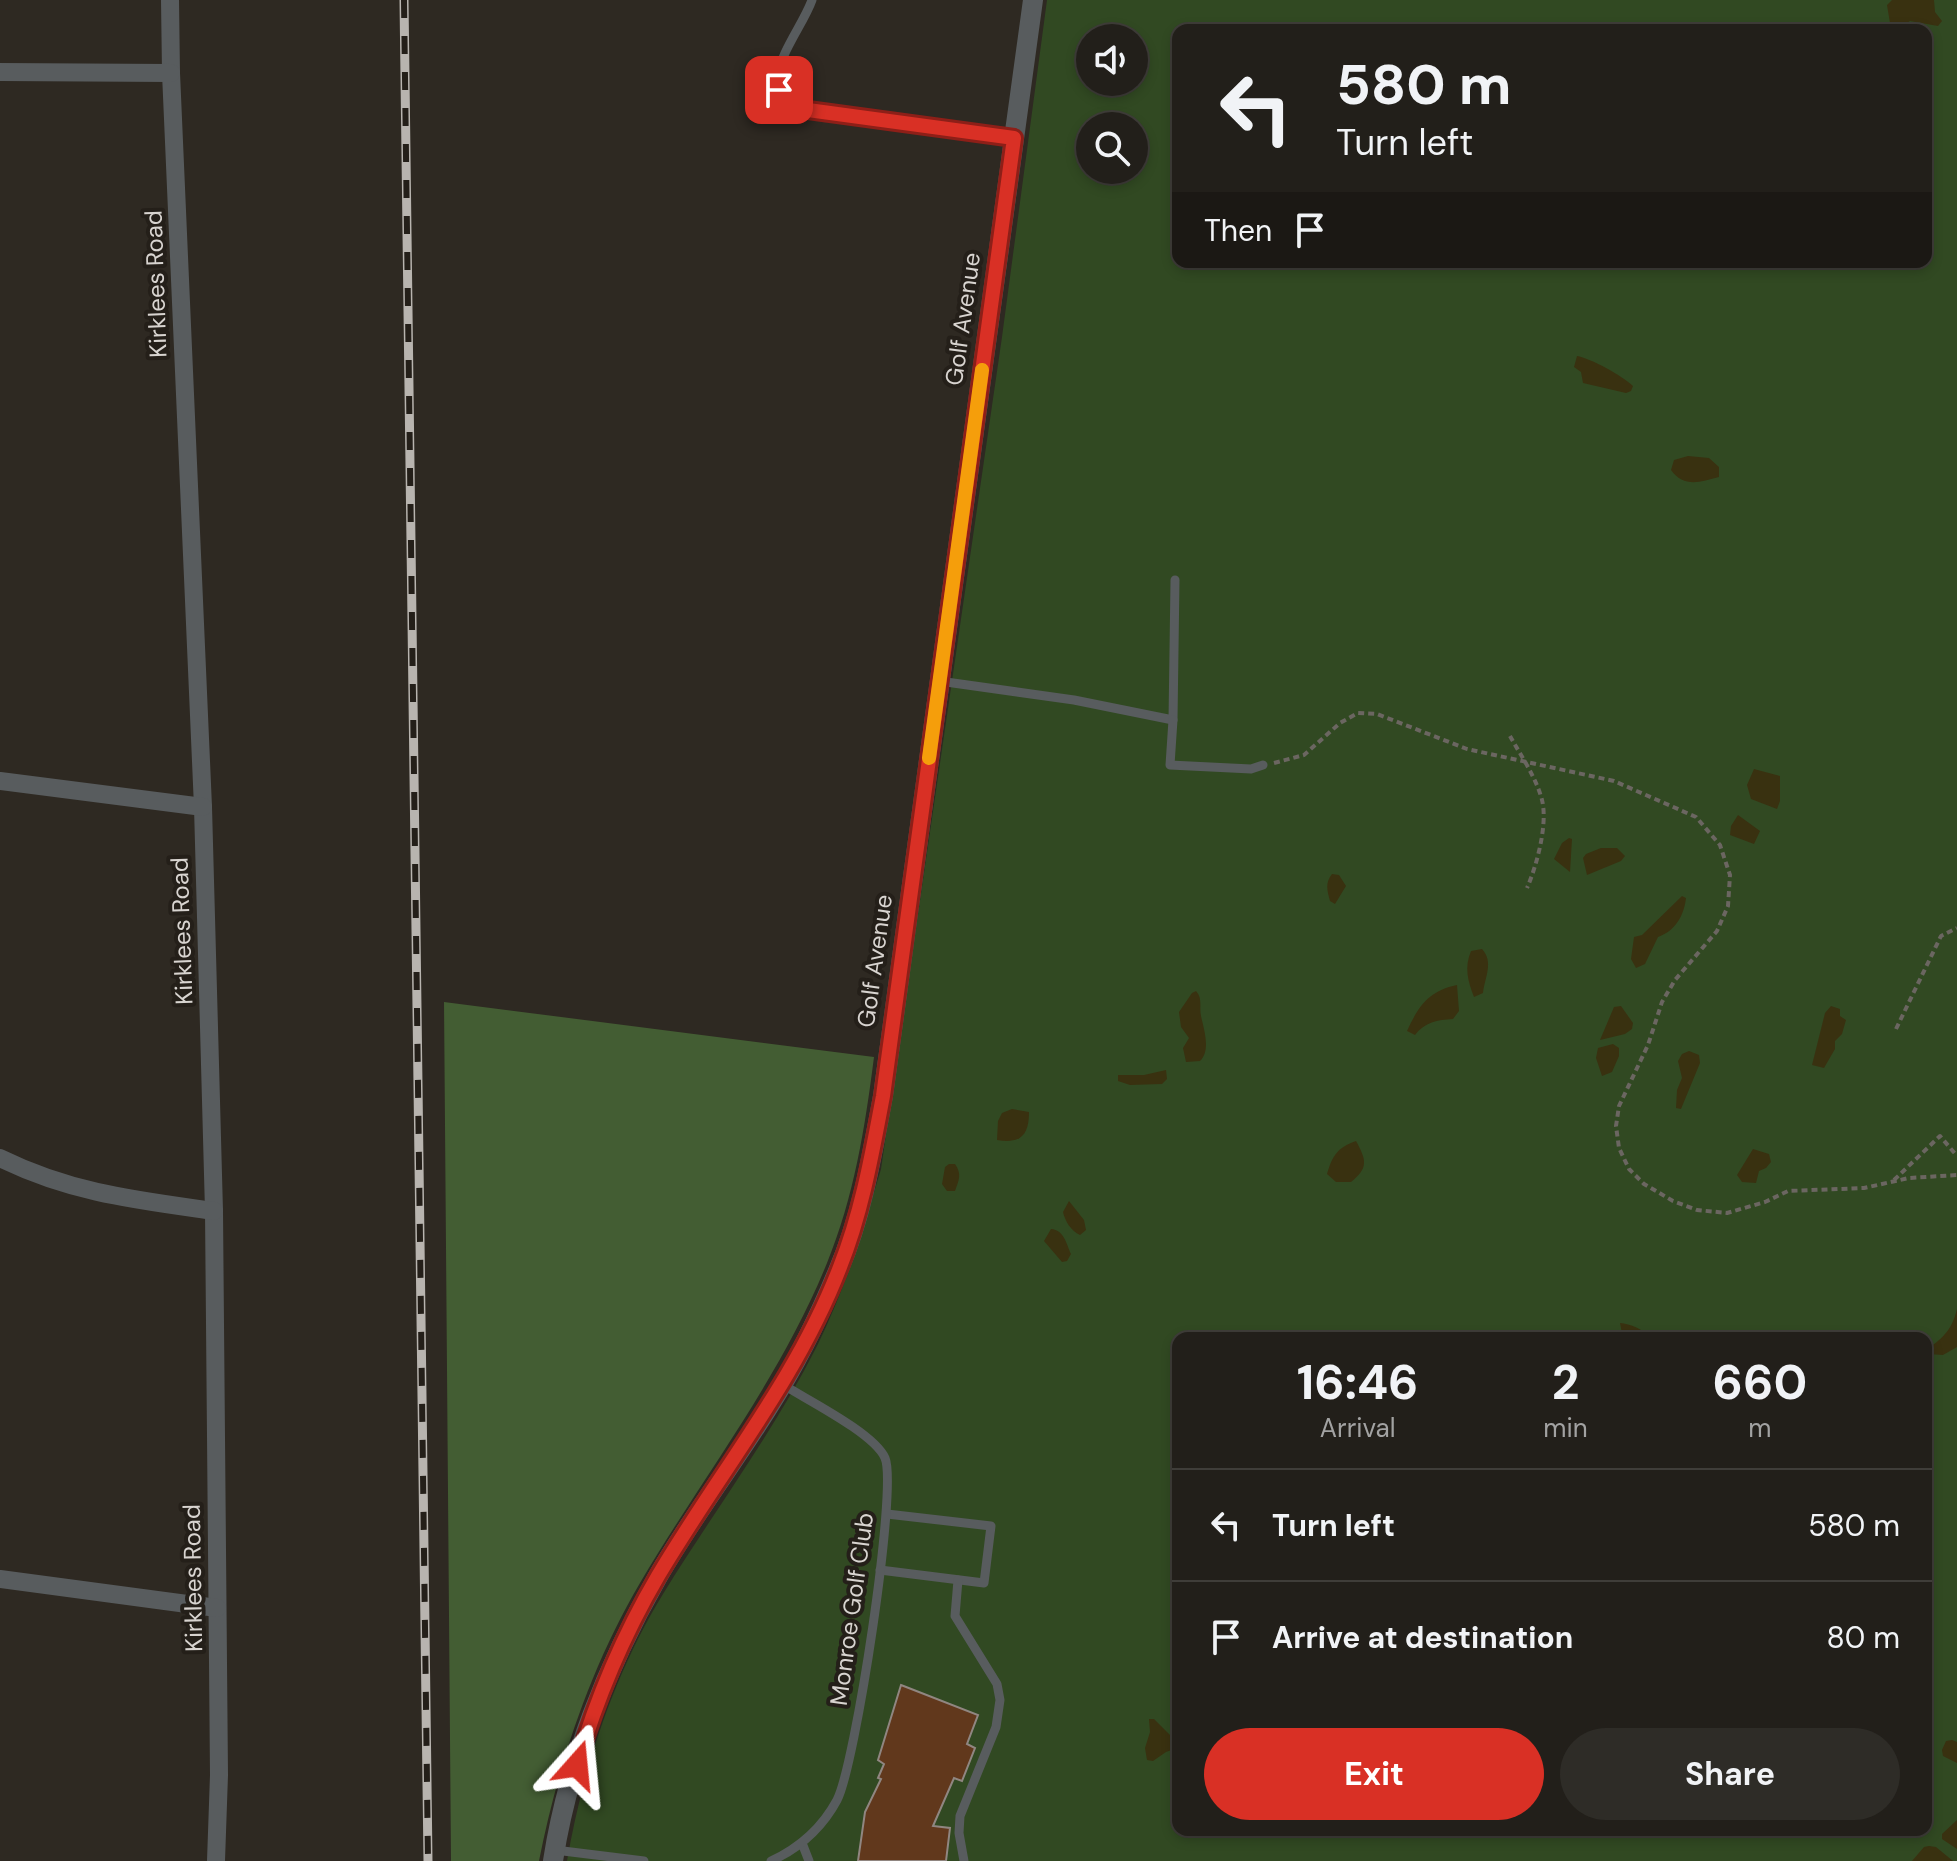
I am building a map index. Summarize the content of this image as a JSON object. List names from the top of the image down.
{
  "streets": {
    "street": ["Kirklees Road", "Golf Avenue"],
    "lane": ["Monroe Golf Club"]
  },
  "crossings": [
    ["Golf Avenue", "Monroe Golf Club"]
  ],
  "page": {
    "turn": ["580 m", "Turn left"],
    "then": "Then",
    "eta": [
      "16:46",
      "Arrival",
      "2",
      "min",
      "660",
      "m"
    ],
    "list": [
      {
        "name": "Turn left",
        "value": "580 m"
      },
      {
        "name": "Arrive at destination",
        "value": "80 m"
      }
    ],
    "buttons": ["Exit", "Share"]
  }
}
